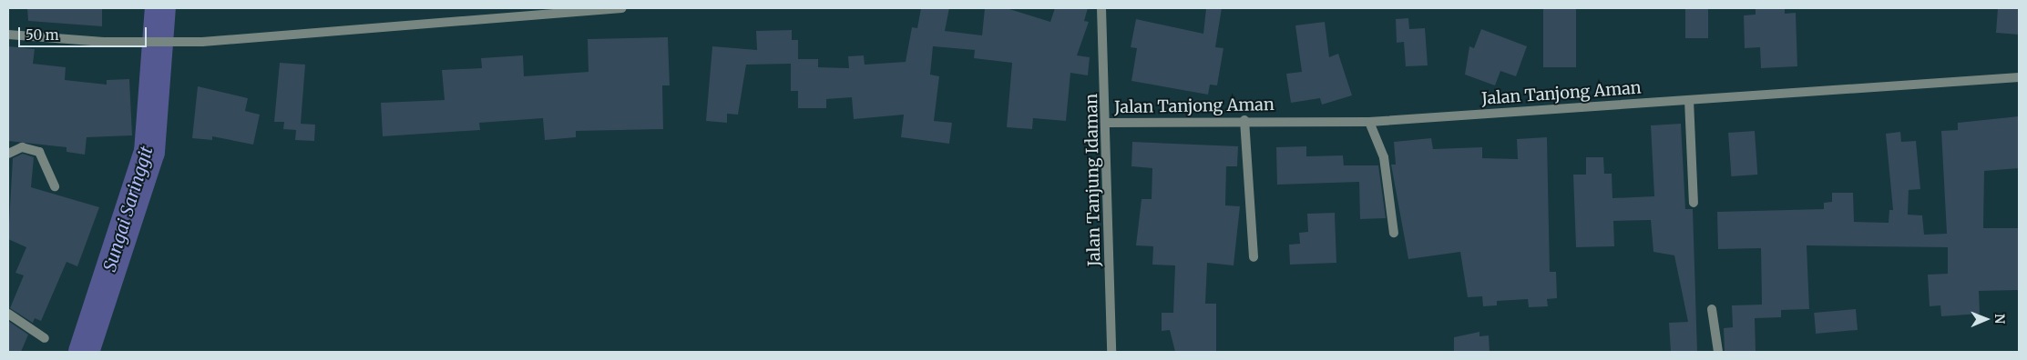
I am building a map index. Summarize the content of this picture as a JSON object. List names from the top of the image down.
{
  "streets": {
    "street": ["Jalan Tanjong Aman", "Jalan Tanjung Idaman"]
  },
  "crossings": [
    ["Jalan Tanjong Aman", "Jalan Tanjung Idaman"]
  ],
  "water": ["Sungai Saringgit"],
  "scale_bar": "50 m",
  "north": "right"
}
